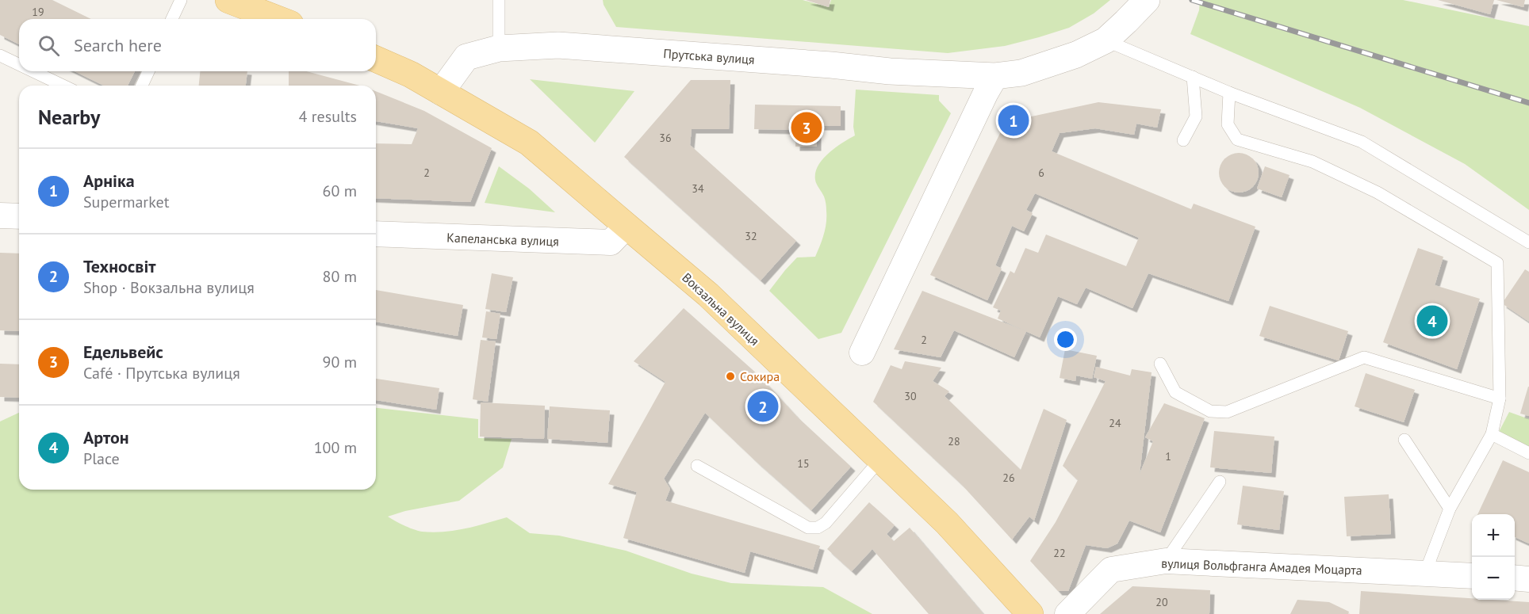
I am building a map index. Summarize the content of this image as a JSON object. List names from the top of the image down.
{
  "streets": {
    "main road": ["Вокзальна вулиця"],
    "street": ["Прутська вулиця", "Капеланська вулиця", "вулиця Вольфганга Амадея Моцарта"]
  },
  "crossings": [
    ["Прутська вулиця", "Вокзальна вулиця"],
    ["Капеланська вулиця", "Вокзальна вулиця"]
  ],
  "places": ["Сокира"],
  "house_numbers": [
    "19",
    "36",
    "2",
    "6",
    "34",
    "32",
    "2",
    "30",
    "24",
    "28",
    "1",
    "15",
    "26",
    "22",
    "20"
  ],
  "page": {
    "search": "Search here",
    "heading": ["Nearby", "4 results"],
    "pins": [
      "1",
      "3",
      "4",
      "2"
    ],
    "list": [
      {
        "mark": "1",
        "name": "Арніка",
        "note": "Supermarket",
        "value": "60 m"
      },
      {
        "mark": "2",
        "name": "Техносвіт",
        "note": "Shop · Вокзальна вулиця",
        "value": "80 m"
      },
      {
        "mark": "3",
        "name": "Едельвейс",
        "note": "Café · Прутська вулиця",
        "value": "90 m"
      },
      {
        "mark": "4",
        "name": "Артон",
        "note": "Place",
        "value": "100 m"
      }
    ],
    "map_buttons": ["+", "−"]
  }
}
